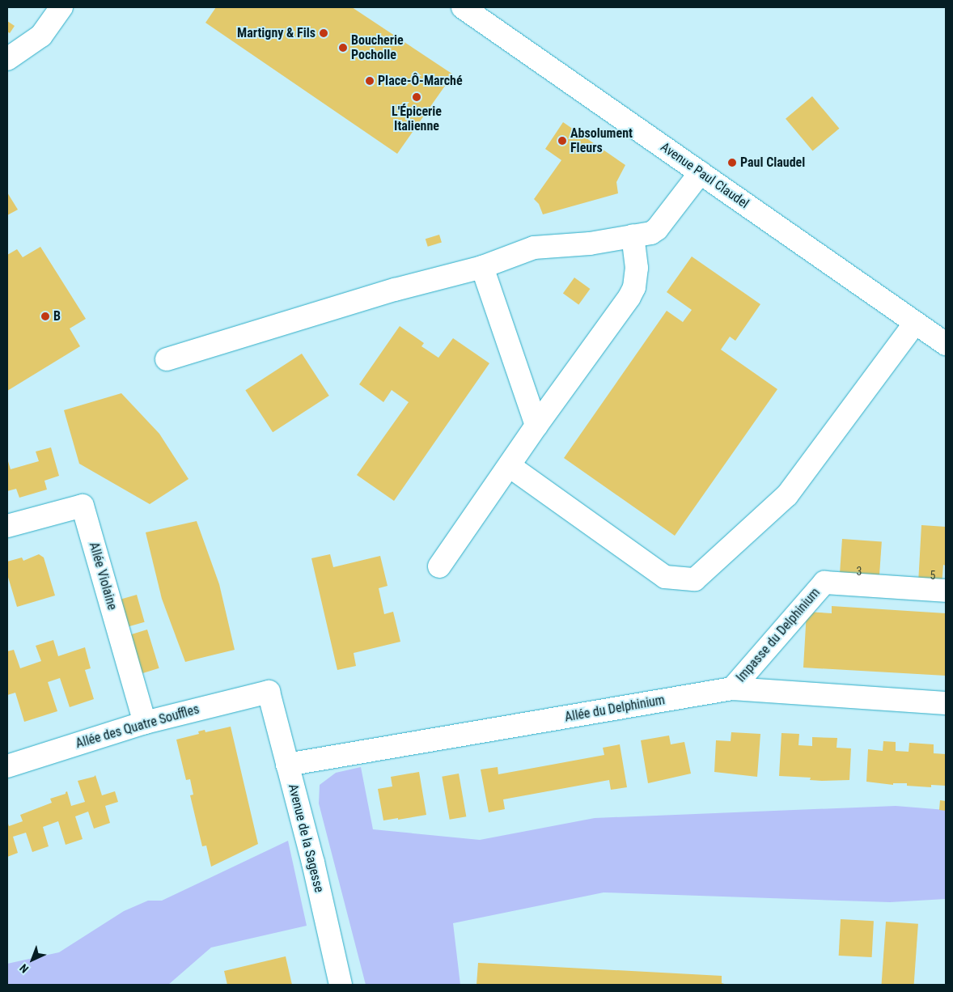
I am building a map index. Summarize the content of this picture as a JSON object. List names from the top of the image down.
{
  "streets": {
    "street": [
      "Avenue Paul Claudel",
      "Allée Violaine",
      "Impasse du Delphinium",
      "Allée du Delphinium",
      "Allée des Quatre Souffles",
      "Avenue de la Sagesse"
    ]
  },
  "crossings": [
    ["Allée Violaine", "Allée des Quatre Souffles"],
    ["Impasse du Delphinium", "Allée du Delphinium"],
    ["Allée du Delphinium", "Avenue de la Sagesse"],
    ["Allée des Quatre Souffles", "Avenue de la Sagesse"]
  ],
  "places": [
    "Martigny & Fils",
    "Boucherie Pocholle",
    "Place-Ô-Marché",
    "L'Épicerie Italienne",
    "Absolument Fleurs",
    "Paul Claudel",
    "B"
  ],
  "house_numbers": ["3", "5"],
  "north": "bottom left"
}
